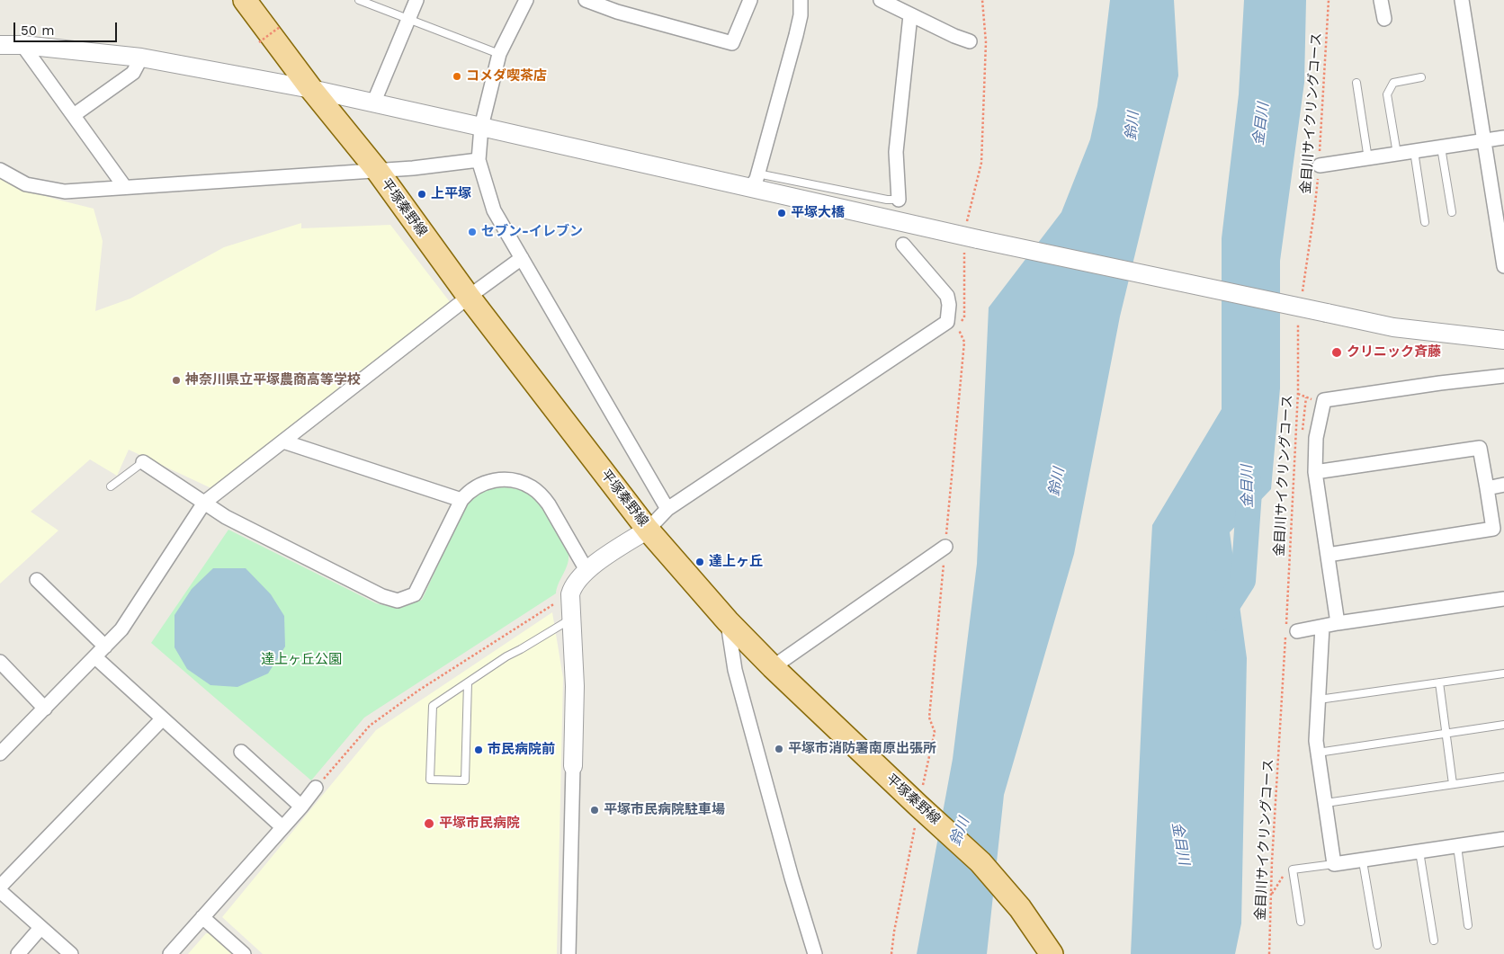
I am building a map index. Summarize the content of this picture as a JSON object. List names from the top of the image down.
{
  "streets": {
    "main road": ["平塚秦野線"],
    "path": ["金目川サイクリングコース"]
  },
  "water": ["金目川", "鈴川"],
  "parks": ["達上ヶ丘公園"],
  "places": [
    "コメダ喫茶店",
    "上平塚",
    "平塚大橋",
    "セブン-イレブン",
    "クリニック斉藤",
    "神奈川県立平塚農商高等学校",
    "達上ヶ丘",
    "平塚市消防署南原出張所",
    "市民病院前",
    "平塚市民病院駐車場",
    "平塚市民病院"
  ],
  "scale_bar": "50 m"
}
